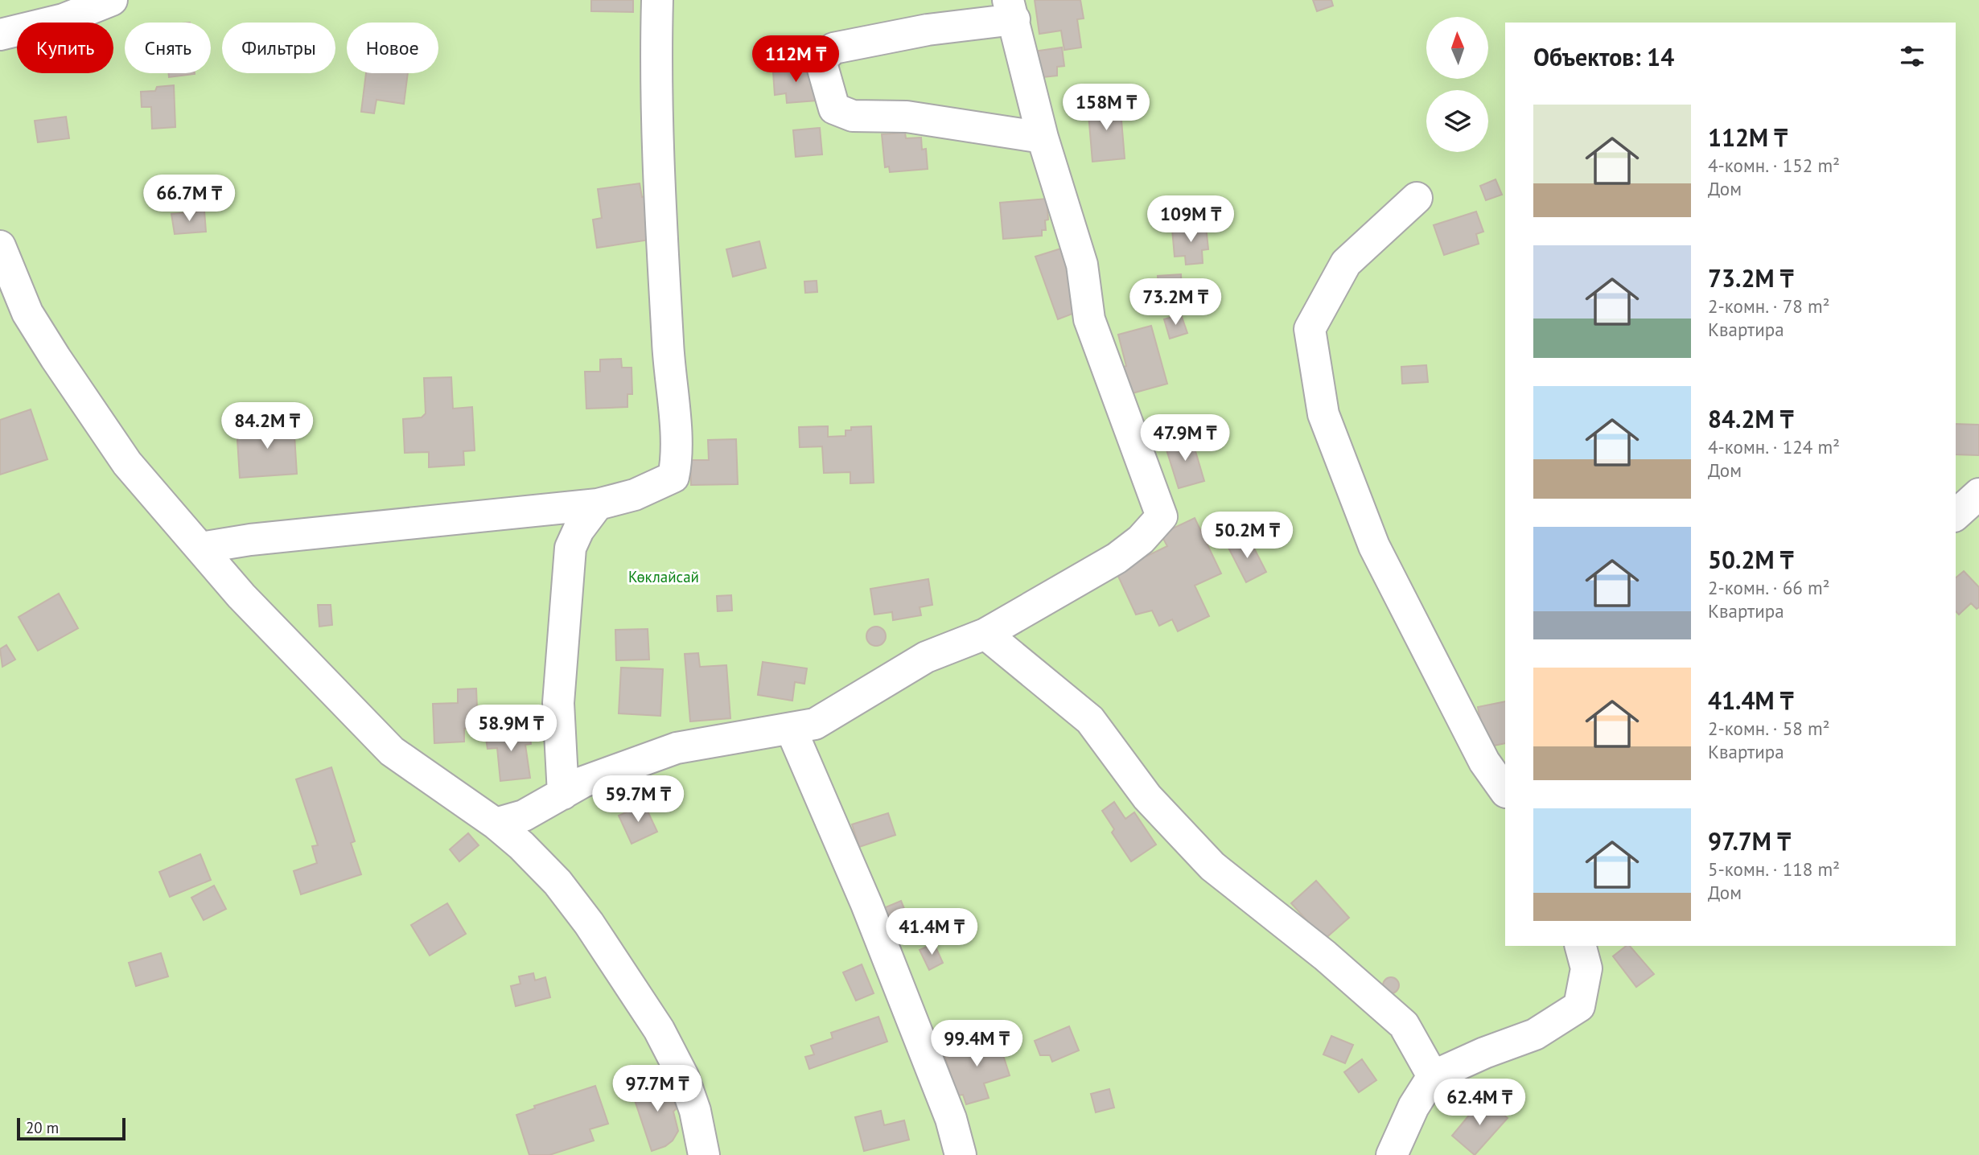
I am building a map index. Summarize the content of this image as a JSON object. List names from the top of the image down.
{
  "parks": ["Көклайсай"],
  "scale_bar": "20 m",
  "north": "top",
  "page": {
    "chip": [
      "Купить",
      "Снять",
      "Фильтры",
      "Новое"
    ],
    "heading": "Объектов: 14",
    "price": [
      "112M ₸",
      "158M ₸",
      "66.7M ₸",
      "109M ₸",
      "73.2M ₸",
      "84.2M ₸",
      "47.9M ₸",
      "50.2M ₸",
      "58.9M ₸",
      "59.7M ₸",
      "41.4M ₸",
      "99.4M ₸",
      "97.7M ₸",
      "62.4M ₸"
    ],
    "list": [
      {
        "name": "112M ₸",
        "note": "4-комн. · 152 m² · Дом"
      },
      {
        "name": "73.2M ₸",
        "note": "2-комн. · 78 m² · Квартира"
      },
      {
        "name": "84.2M ₸",
        "note": "4-комн. · 124 m² · Дом"
      },
      {
        "name": "50.2M ₸",
        "note": "2-комн. · 66 m² · Квартира"
      },
      {
        "name": "41.4M ₸",
        "note": "2-комн. · 58 m² · Квартира"
      },
      {
        "name": "97.7M ₸",
        "note": "5-комн. · 118 m² · Дом"
      }
    ],
    "scale": "20 m"
  }
}
